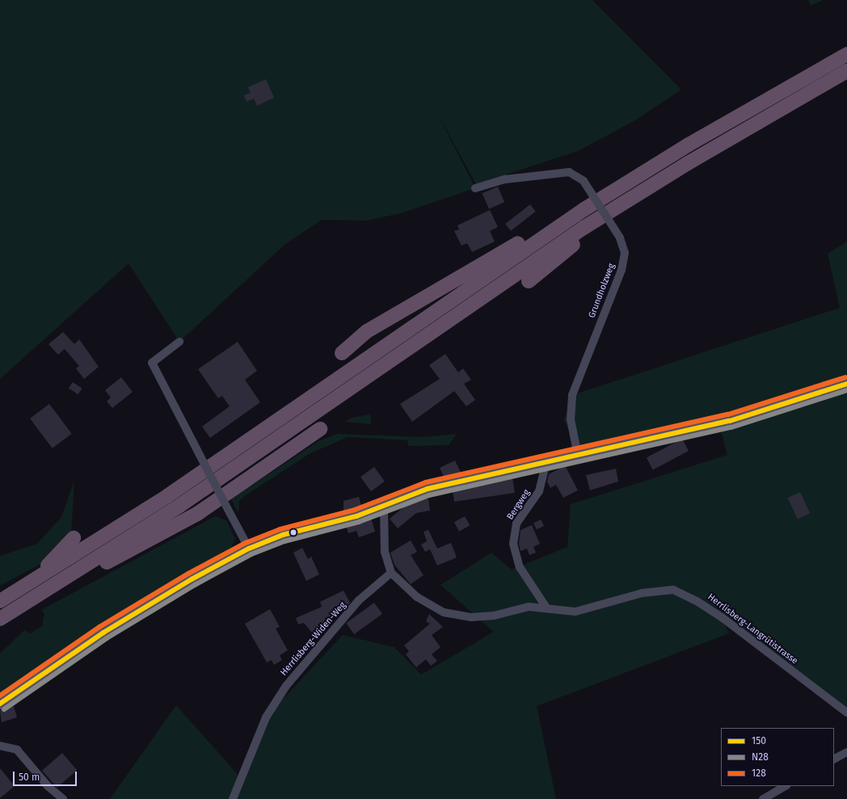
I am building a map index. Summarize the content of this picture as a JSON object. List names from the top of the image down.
{
  "streets": {
    "street": [
      "Grundholzweg",
      "Bergweg",
      "Herrlisberg-Langrütistrasse",
      "Herrlisberg-Widen-Weg"
    ]
  },
  "crossings": [
    ["Bergweg", "Herrlisberg-Langrütistrasse"],
    ["Herrlisberg-Langrütistrasse", "Herrlisberg-Widen-Weg"]
  ],
  "lines": ["transit line 128", "transit line 150", "transit line N28"],
  "legend": ["150", "N28", "128"],
  "scale_bar": "50 m"
}
